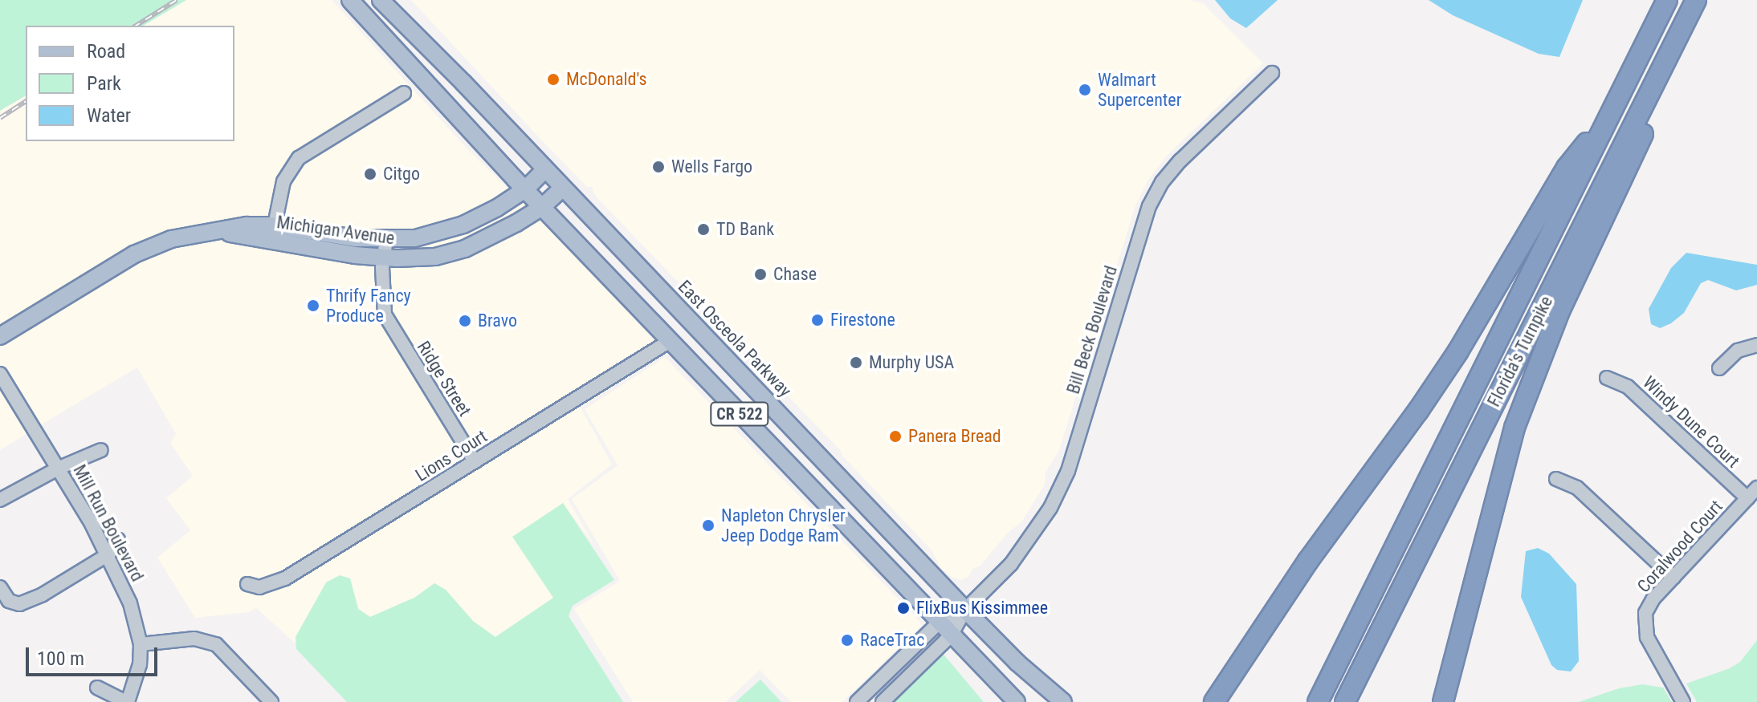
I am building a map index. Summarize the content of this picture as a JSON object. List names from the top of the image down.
{
  "streets": {
    "highway": ["Florida's Turnpike"],
    "main road": ["Michigan Avenue", "East Osceola Parkway", "CR 522"],
    "street": [
      "Bill Beck Boulevard",
      "Ridge Street",
      "Windy Dune Court",
      "Lions Court",
      "Mill Run Boulevard",
      "Coralwood Court"
    ]
  },
  "crossings": [
    ["Michigan Avenue", "East Osceola Parkway"],
    ["Michigan Avenue", "Ridge Street"],
    ["Michigan Avenue", "CR 522"],
    ["Bill Beck Boulevard", "East Osceola Parkway"],
    ["Bill Beck Boulevard", "CR 522"],
    ["Ridge Street", "Lions Court"],
    ["CR 522", "Lions Court"],
    ["Windy Dune Court", "Coralwood Court"]
  ],
  "places": [
    "McDonald's",
    "Walmart Supercenter",
    "Wells Fargo",
    "Citgo",
    "TD Bank",
    "Chase",
    "Thrify Fancy Produce",
    "Firestone",
    "Bravo",
    "Murphy USA",
    "Panera Bread",
    "Napleton Chrysler Jeep Dodge Ram",
    "FlixBus Kissimmee",
    "RaceTrac"
  ],
  "legend": ["Road", "Park", "Water"],
  "scale_bar": "100 m"
}
